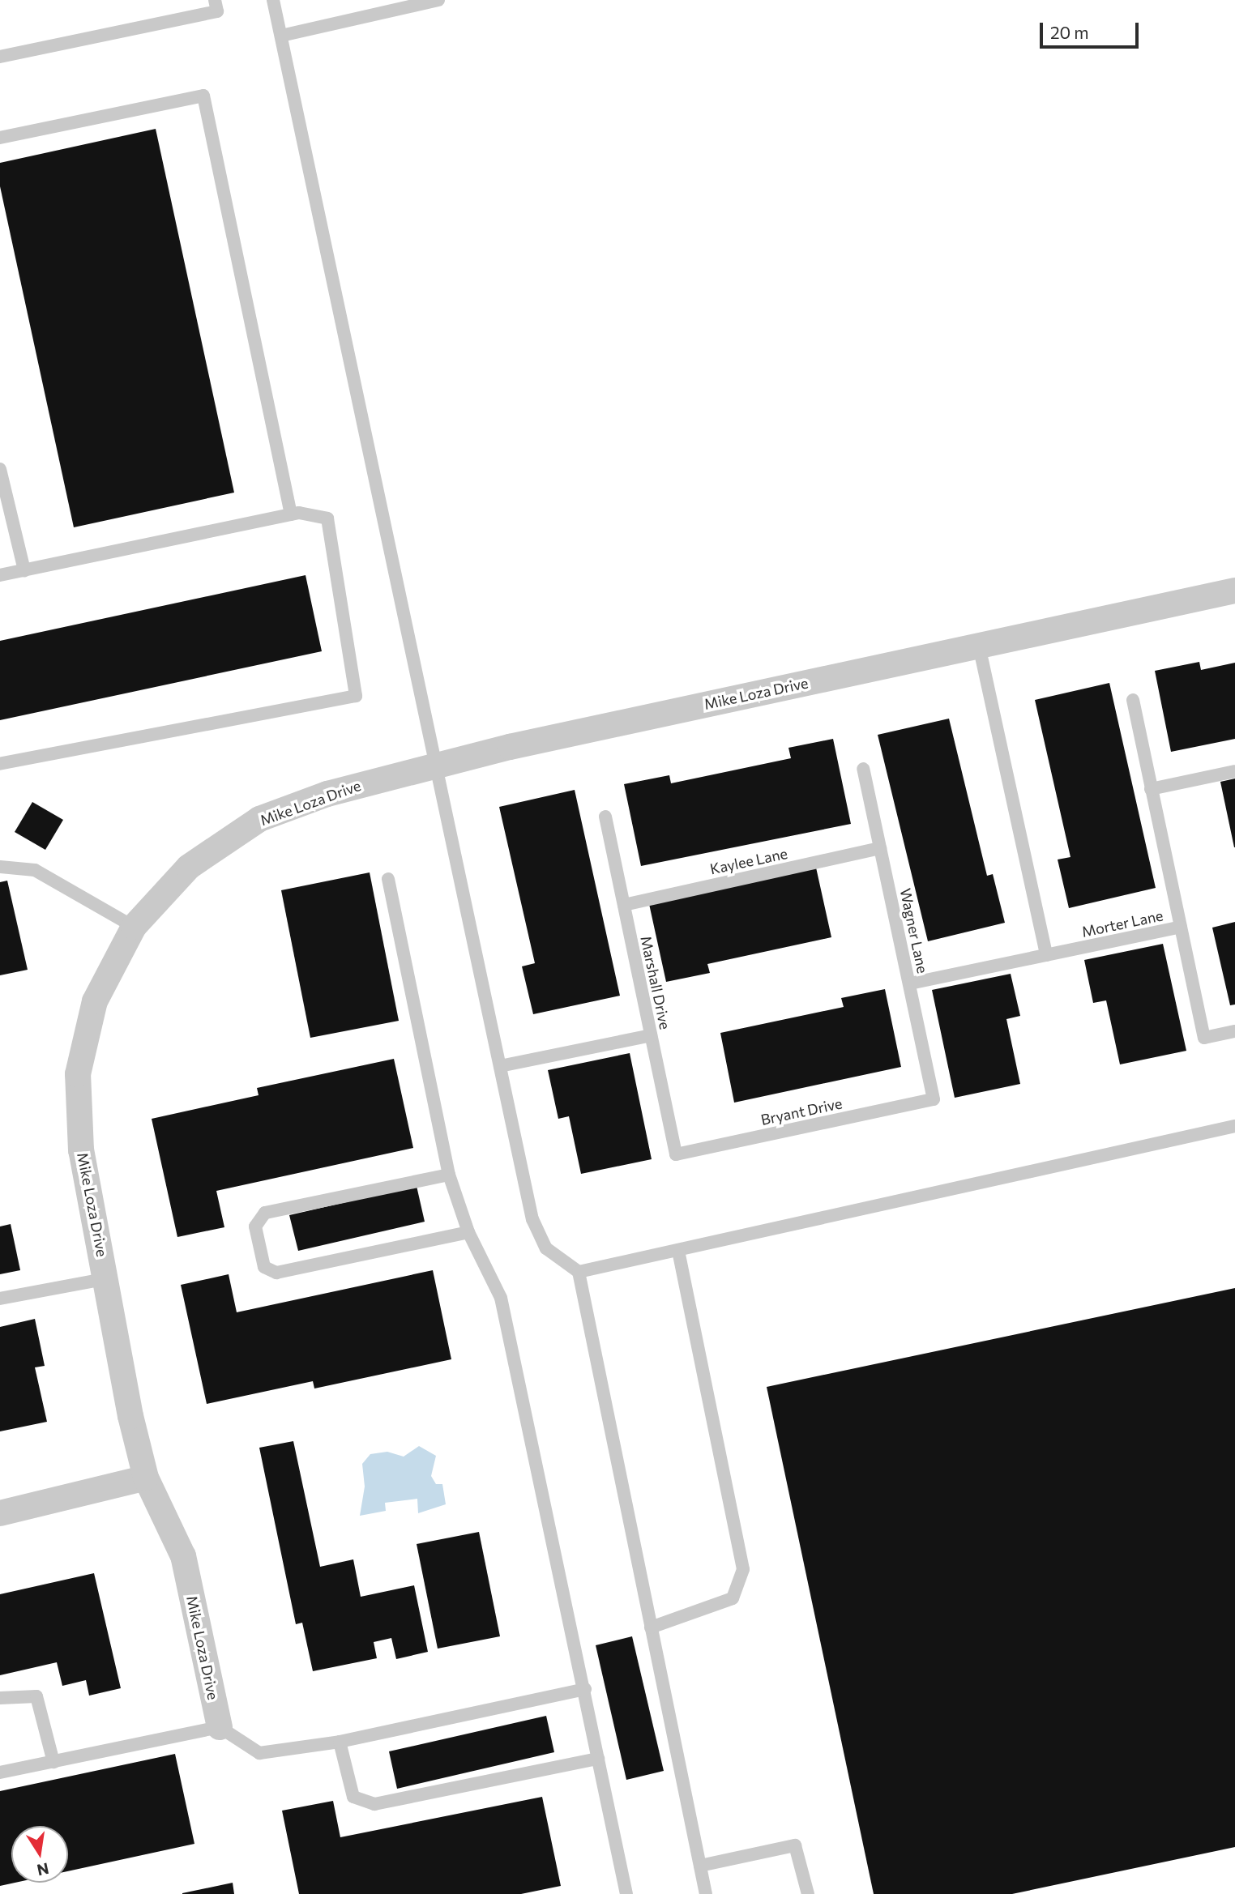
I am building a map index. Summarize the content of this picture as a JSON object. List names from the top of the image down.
{
  "streets": {
    "street": ["Mike Loza Drive"],
    "lane": [
      "Kaylee Lane",
      "Morter Lane",
      "Wagner Lane",
      "Marshall Drive",
      "Bryant Drive"
    ]
  },
  "crossings": [
    ["Kaylee Lane", "Wagner Lane"],
    ["Kaylee Lane", "Marshall Drive"],
    ["Morter Lane", "Wagner Lane"],
    ["Wagner Lane", "Bryant Drive"],
    ["Marshall Drive", "Bryant Drive"]
  ],
  "scale_bar": "20 m",
  "north": "bottom"
}
